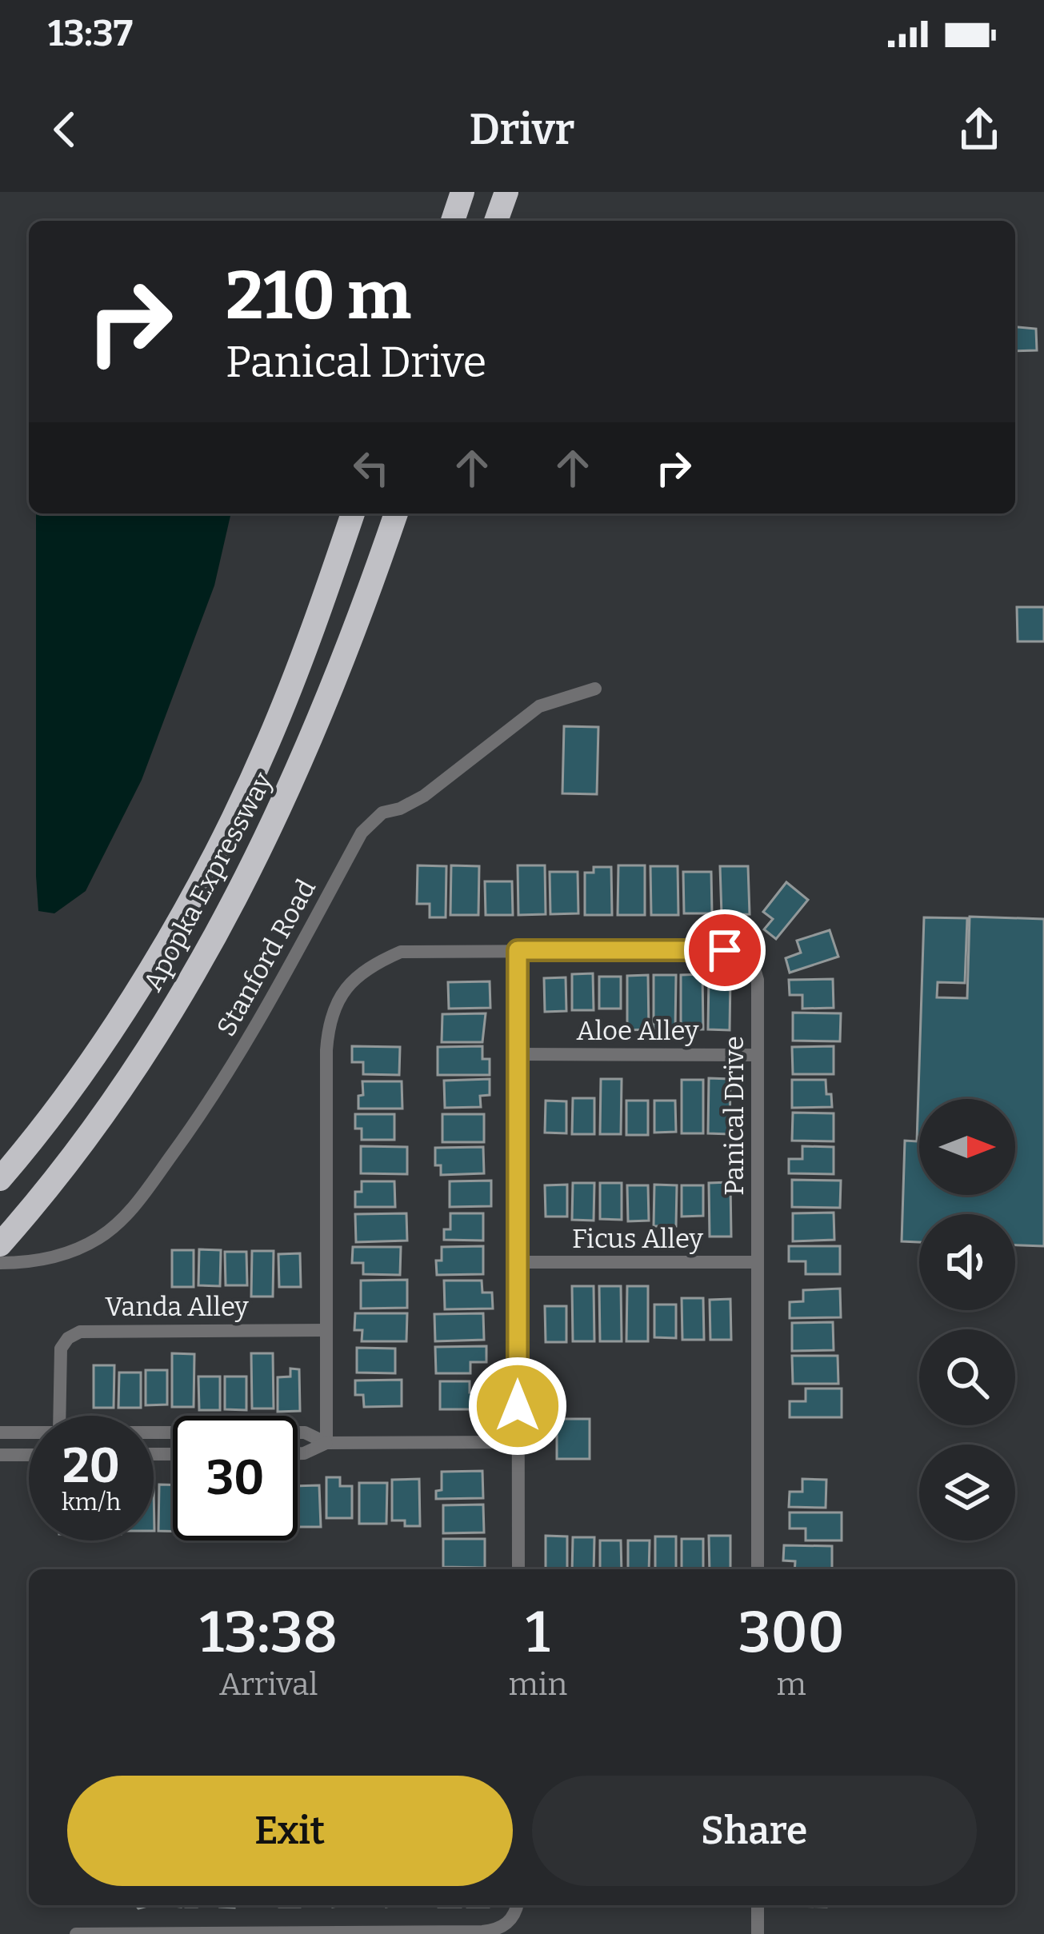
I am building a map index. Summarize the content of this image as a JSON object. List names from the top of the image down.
{
  "streets": {
    "highway": ["Apopka Expressway"],
    "street": [
      "Stanford Road",
      "Aloe Alley",
      "Panical Drive",
      "Ficus Alley",
      "Vanda Alley"
    ]
  },
  "crossings": [
    ["Aloe Alley", "Panical Drive"],
    ["Panical Drive", "Ficus Alley"],
    ["Panical Drive", "Vanda Alley"]
  ],
  "north": "right",
  "page": {
    "status": "13:37",
    "header": "Drivr",
    "turn": ["210 m", "Panical Drive"],
    "speed": "20 km/h",
    "limit": "30",
    "eta": [
      "13:38",
      "Arrival",
      "1",
      "min",
      "300",
      "m"
    ],
    "buttons": ["Exit", "Share"]
  }
}
